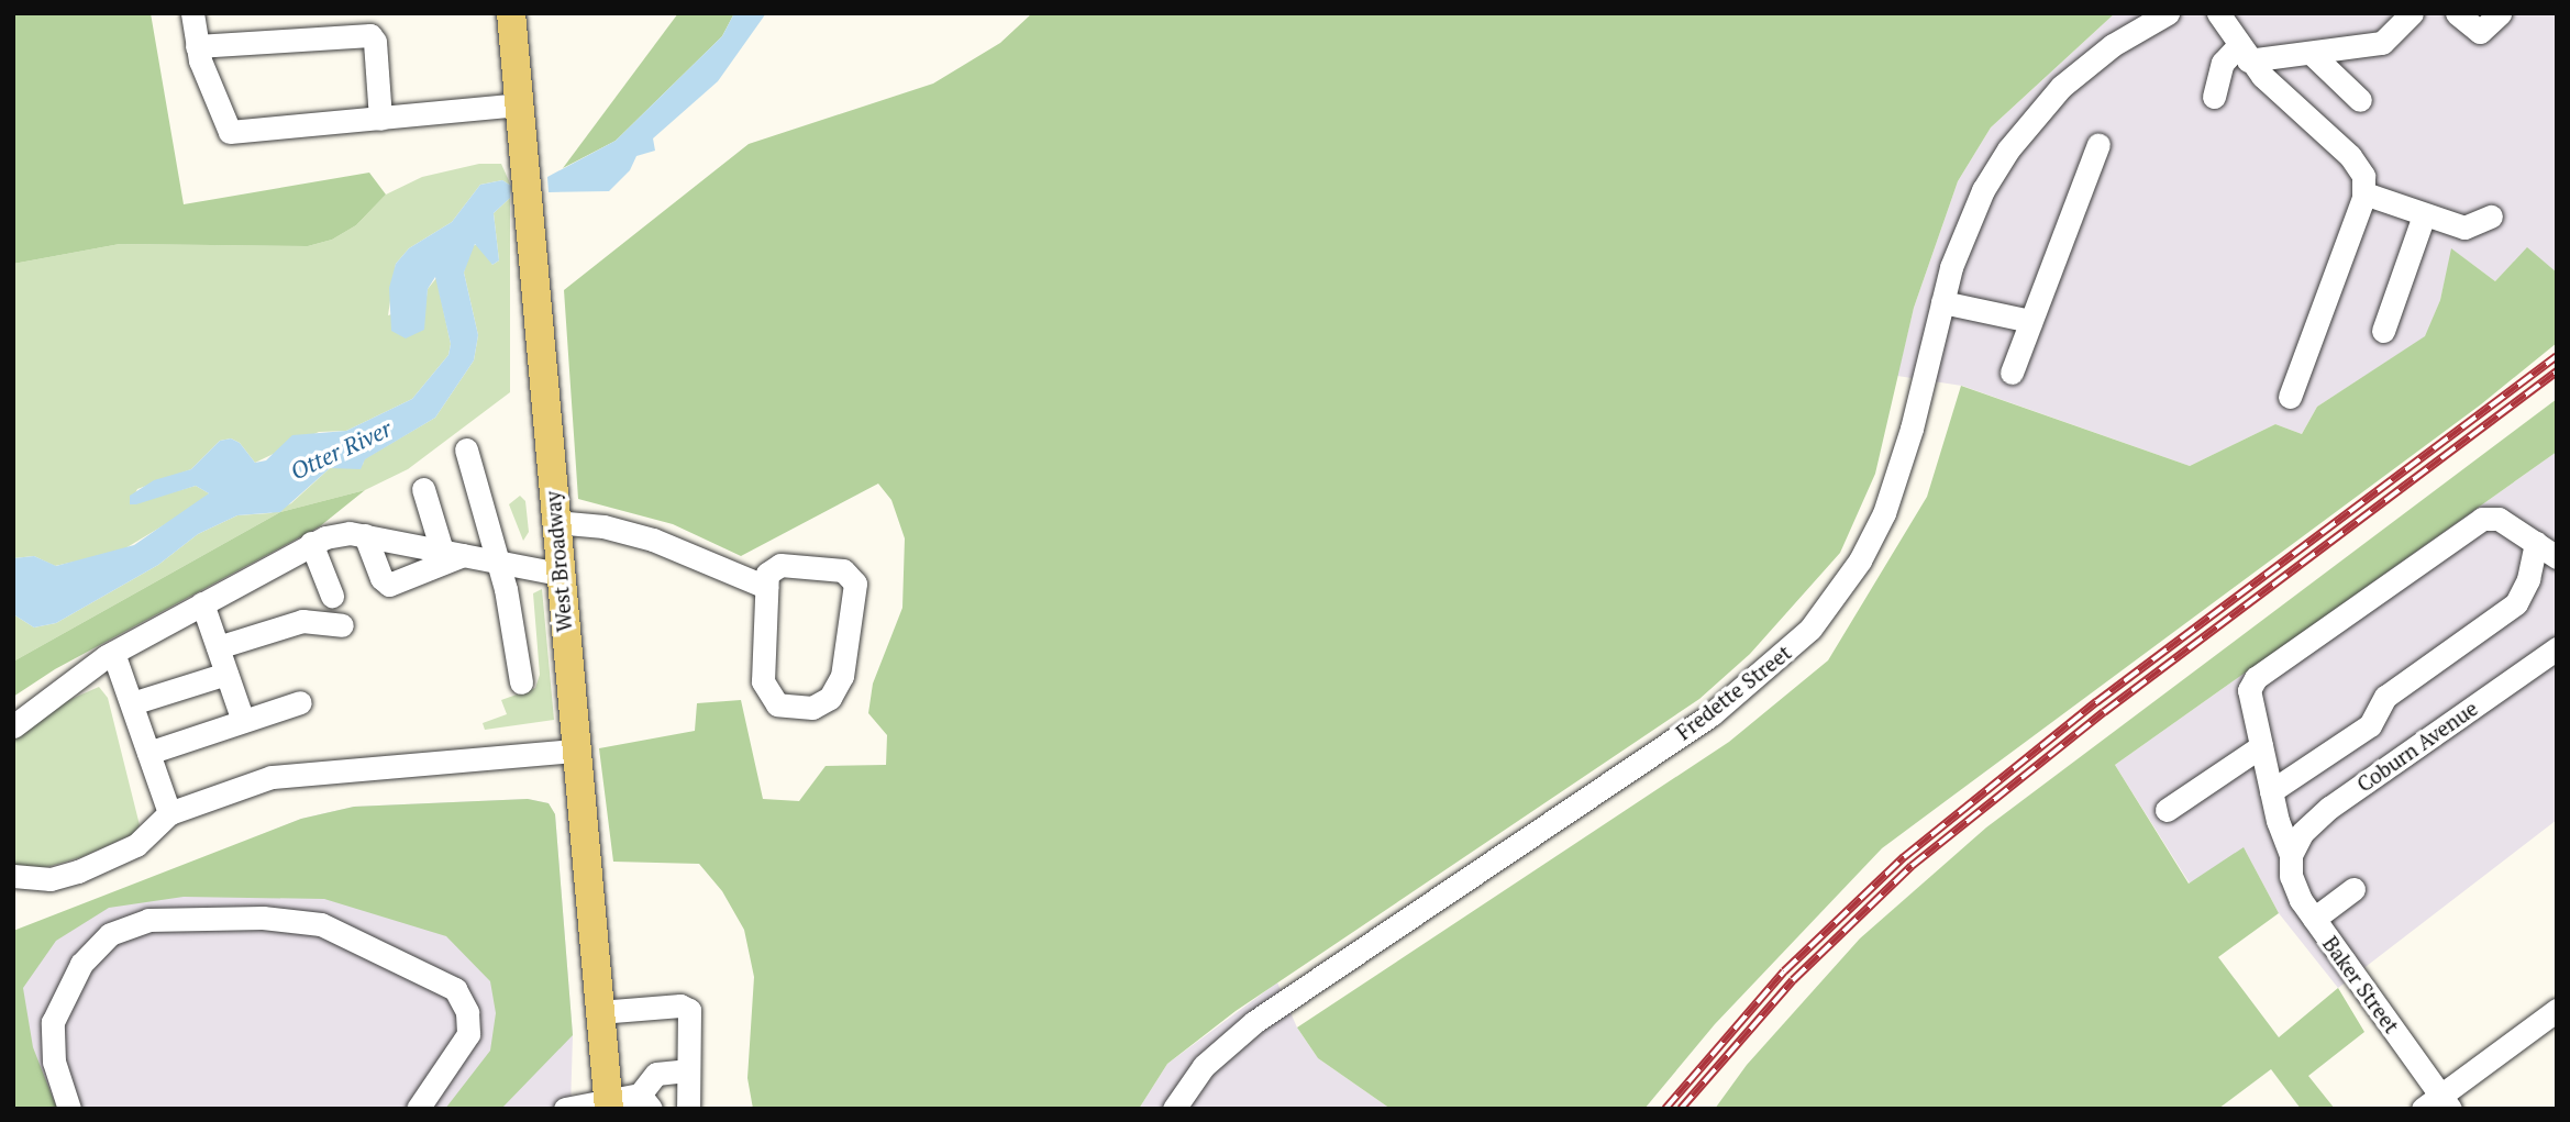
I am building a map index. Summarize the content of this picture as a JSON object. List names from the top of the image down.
{
  "streets": {
    "main road": ["West Broadway"],
    "street": ["Fredette Street", "Coburn Avenue", "Baker Street"]
  },
  "crossings": [
    ["Coburn Avenue", "Baker Street"]
  ],
  "water": ["Otter River"]
}
